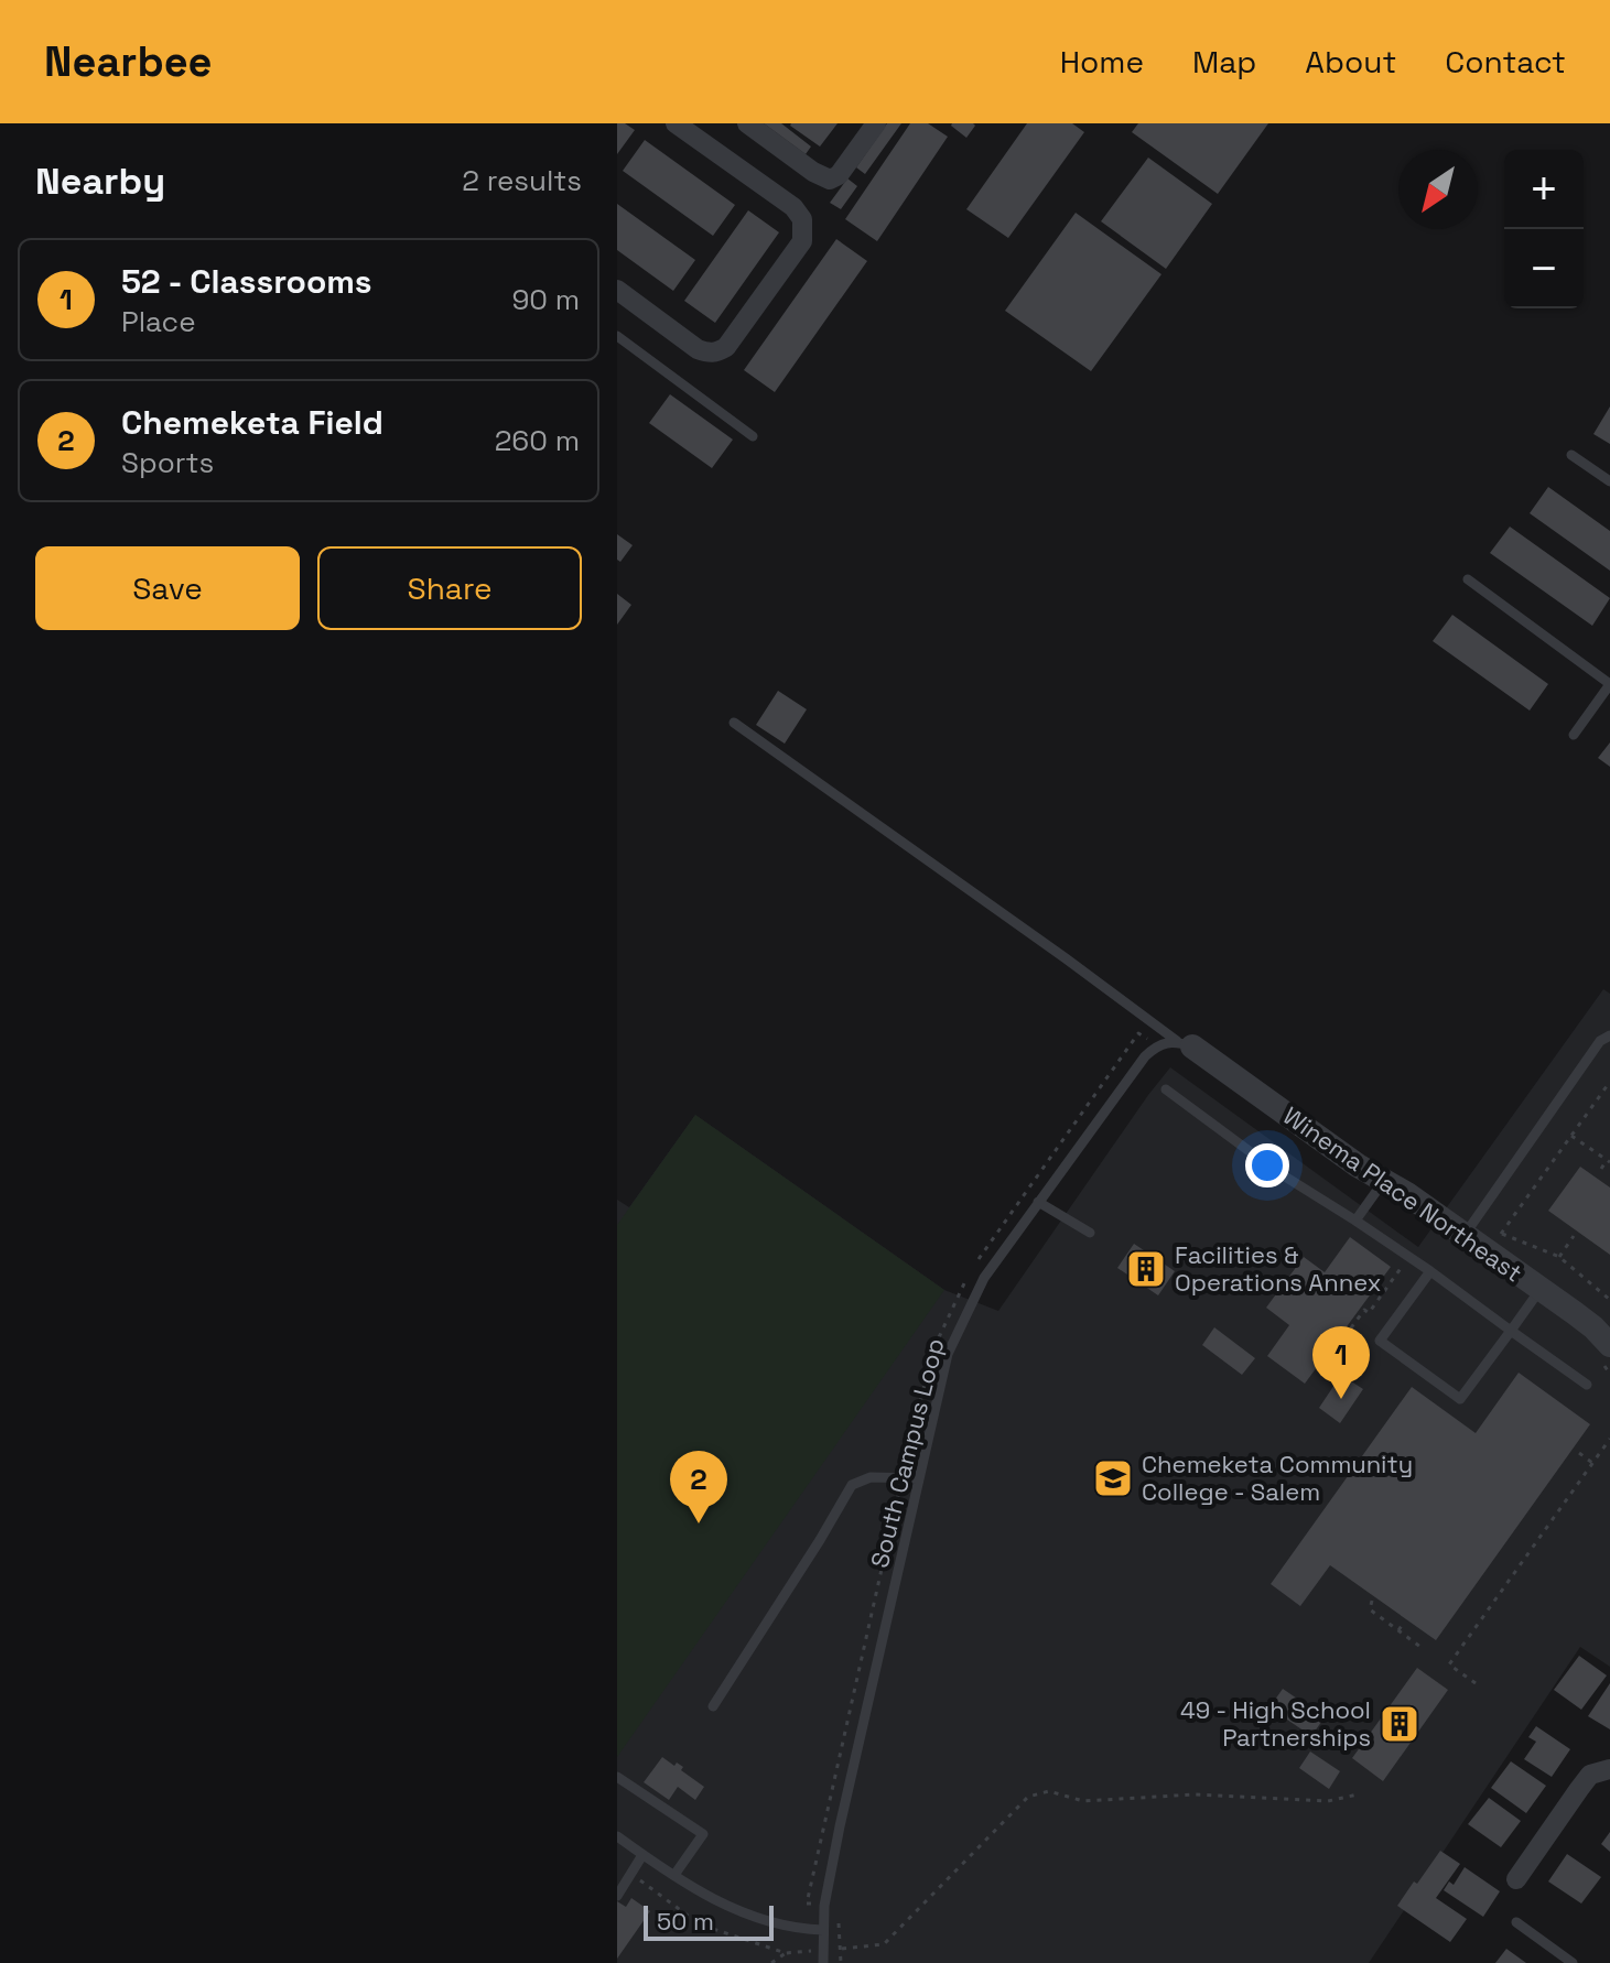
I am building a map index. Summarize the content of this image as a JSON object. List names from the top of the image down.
{
  "streets": {
    "street": ["Winema Place Northeast"],
    "lane": ["South Campus Loop"]
  },
  "places": {
    "building": ["Facilities & Operations Annex", "49 - High School Partnerships"],
    "school or university": ["Chemeketa Community College - Salem"]
  },
  "scale_bar": "50 m",
  "north": "bottom left",
  "page": {
    "header": "Nearbee",
    "nav": [
      "Home",
      "Map",
      "About",
      "Contact"
    ],
    "heading": ["Nearby", "2 results"],
    "map_buttons": ["+", "−"],
    "list": [
      {
        "mark": "1",
        "name": "52 - Classrooms",
        "note": "Place",
        "value": "90 m"
      },
      {
        "mark": "2",
        "name": "Chemeketa Field",
        "note": "Sports",
        "value": "260 m"
      }
    ],
    "buttons": ["Save", "Share"],
    "pins": ["1", "2"],
    "scale": "50 m"
  }
}
